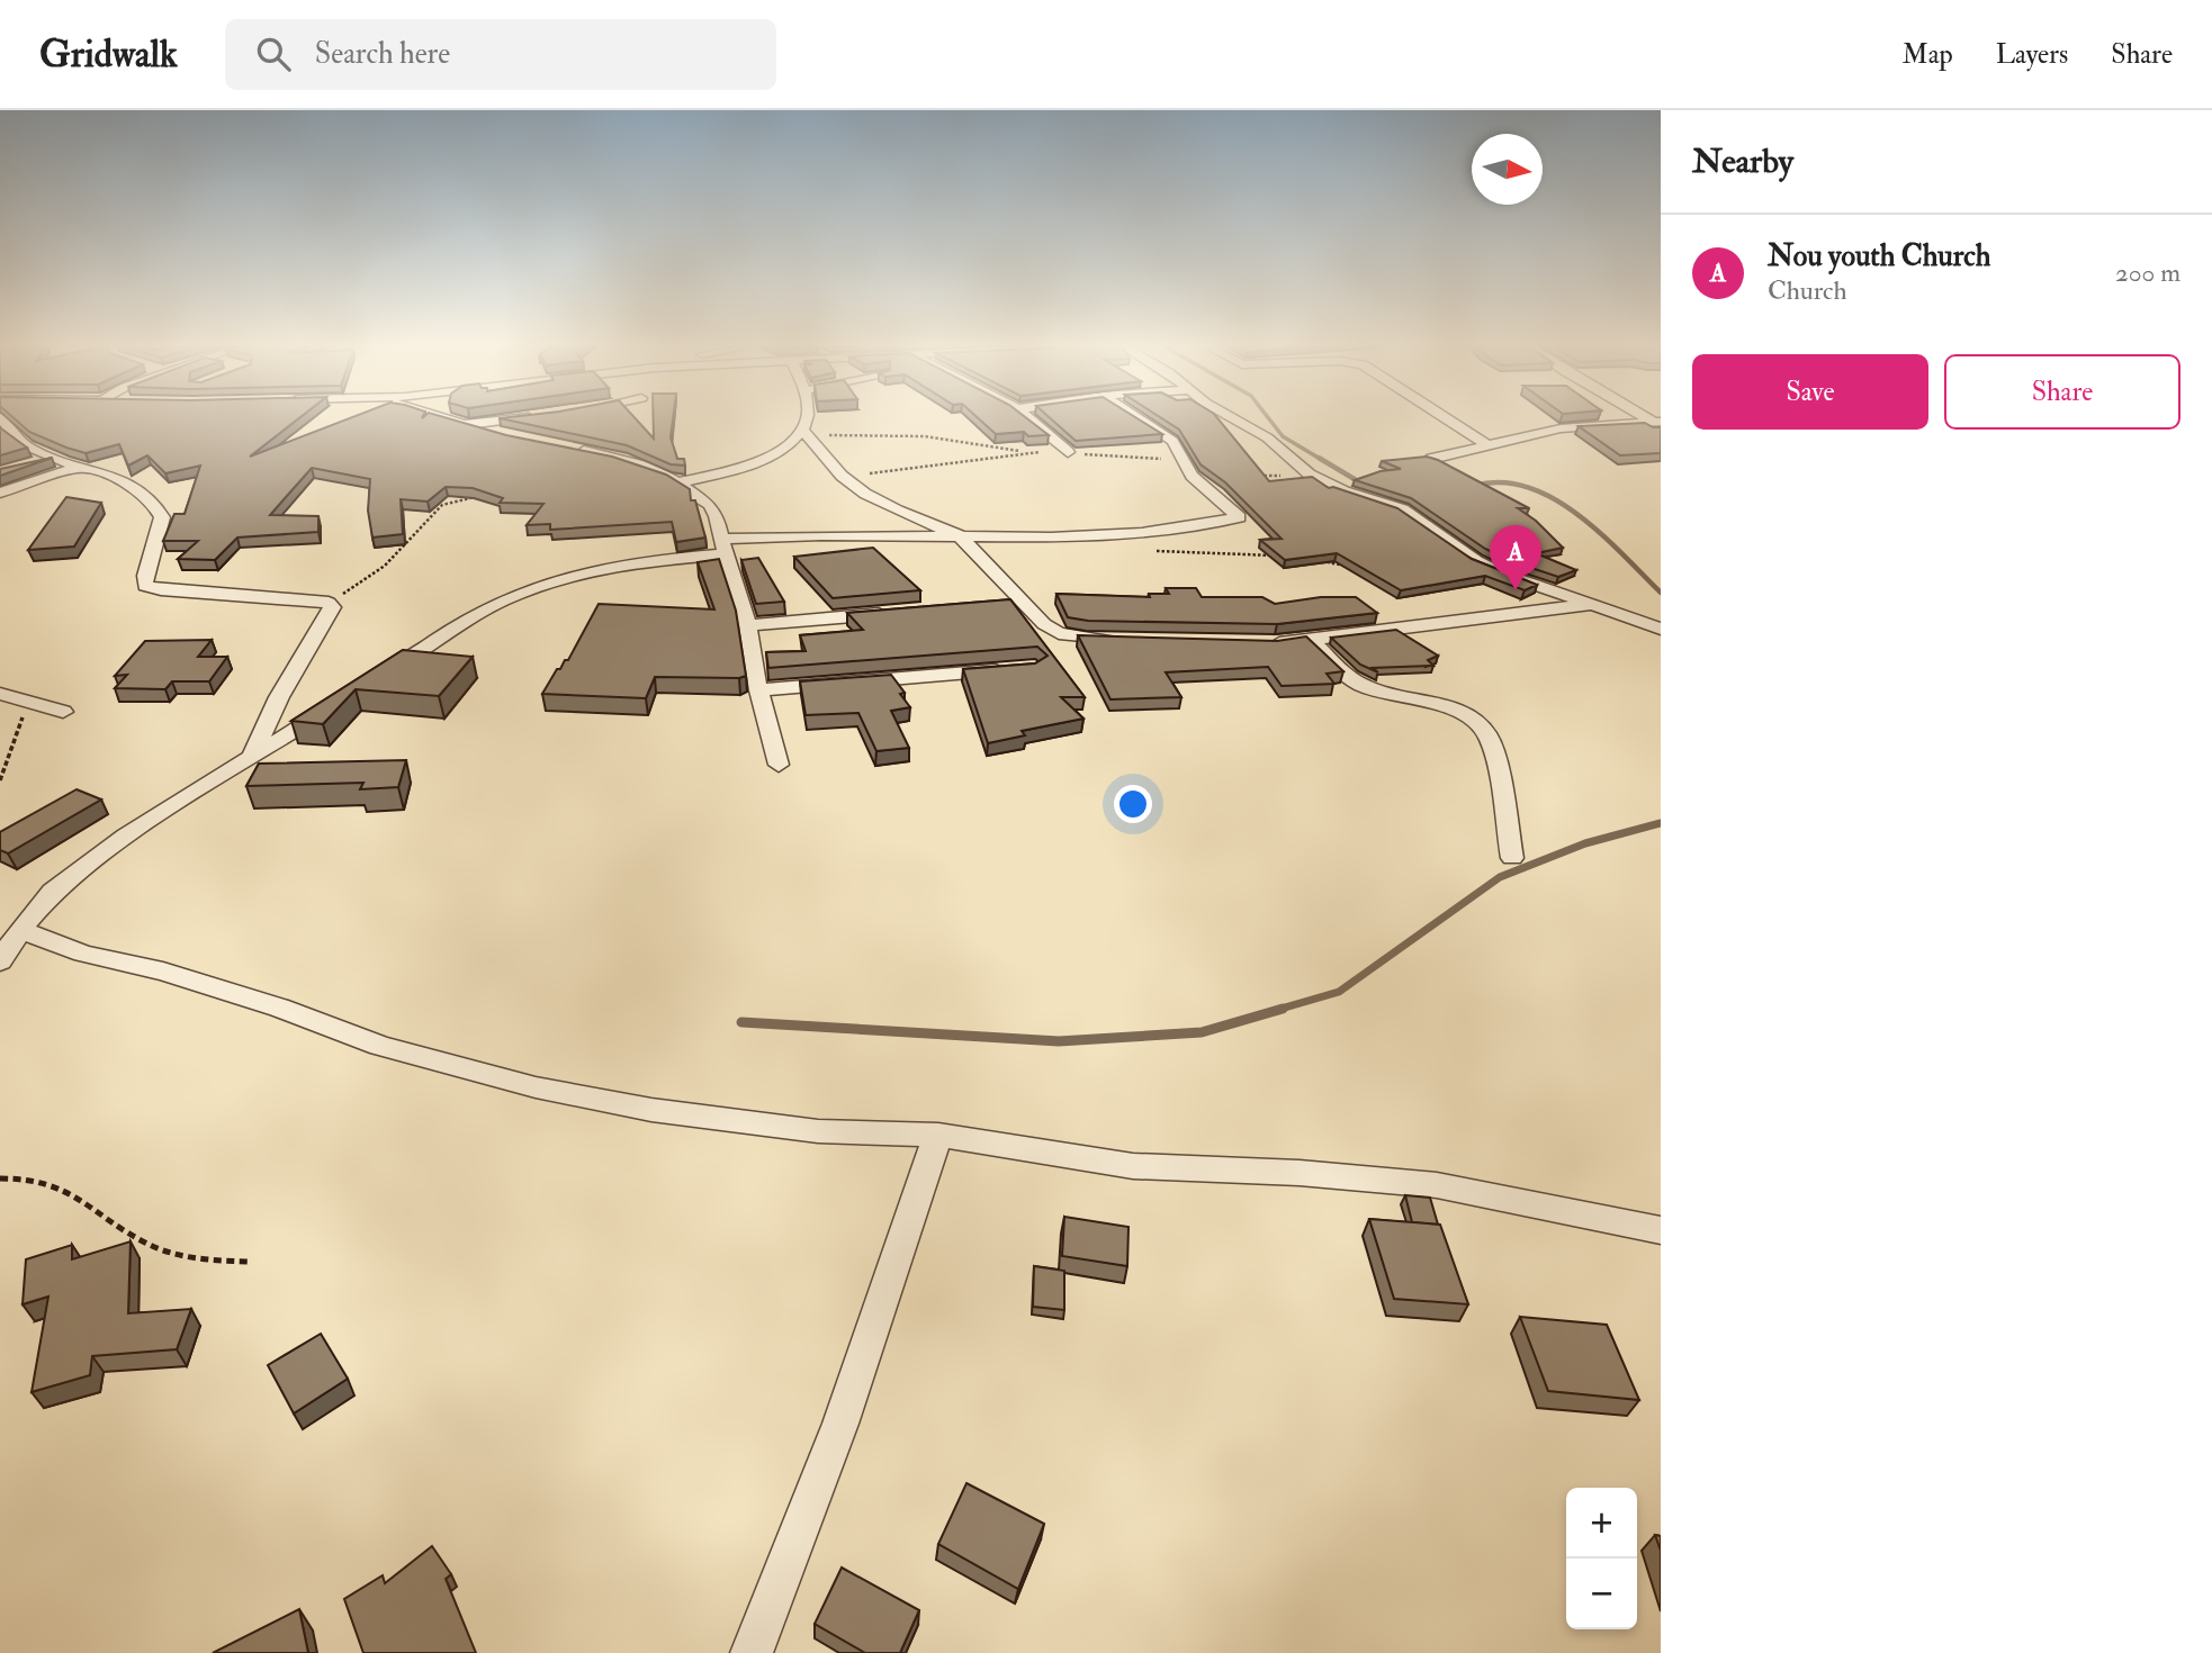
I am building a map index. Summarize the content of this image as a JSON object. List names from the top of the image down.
{
  "north": "right",
  "page": {
    "header": "Gridwalk",
    "search": "Search here",
    "nav": ["Map", "Layers", "Share"],
    "heading": "Nearby",
    "list": [
      {
        "mark": "A",
        "name": "Nou youth Church",
        "note": "Church",
        "value": "200 m"
      }
    ],
    "buttons": ["Save", "Share"],
    "pins": "A",
    "map_buttons": ["+", "−"]
  }
}
